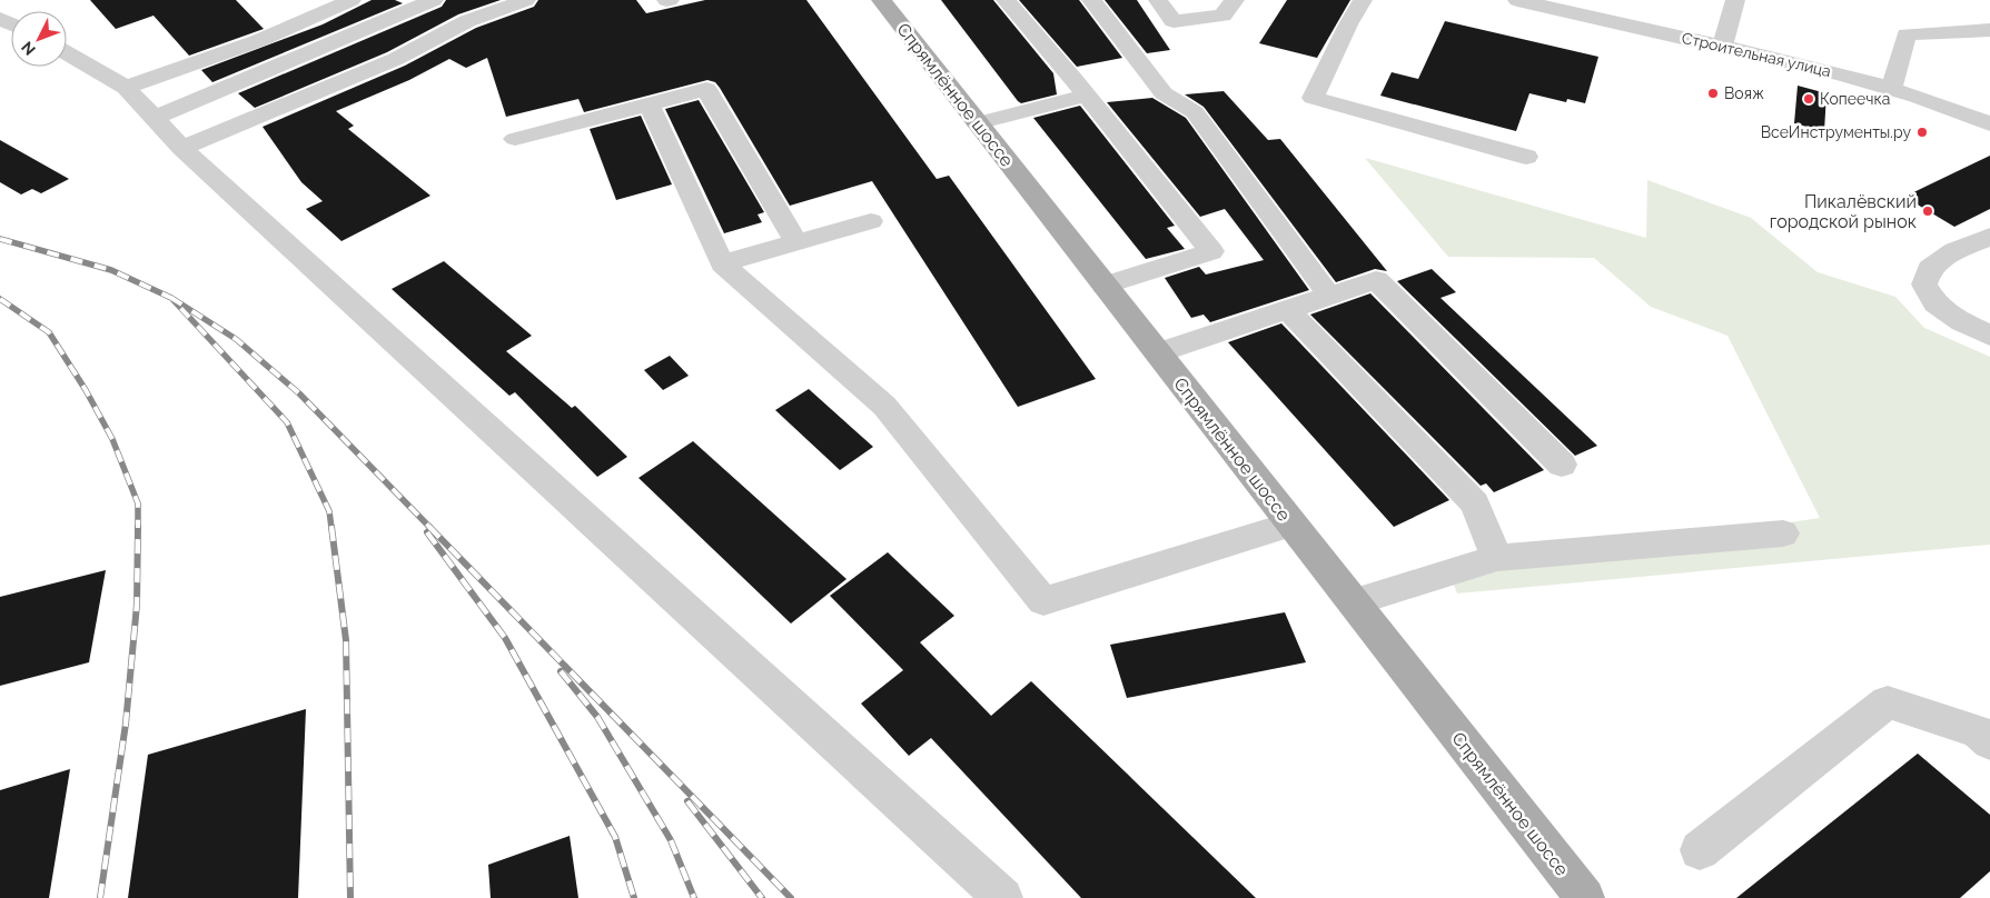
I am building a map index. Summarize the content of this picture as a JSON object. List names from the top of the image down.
{
  "streets": {
    "main road": ["Спрямлённое шоссе"],
    "street": ["Строительная улица"]
  },
  "places": [
    "Вояж",
    "Копеечка",
    "ВсеИнструменты.ру",
    "Пикалёвский городской рынок"
  ],
  "north": "bottom left"
}
